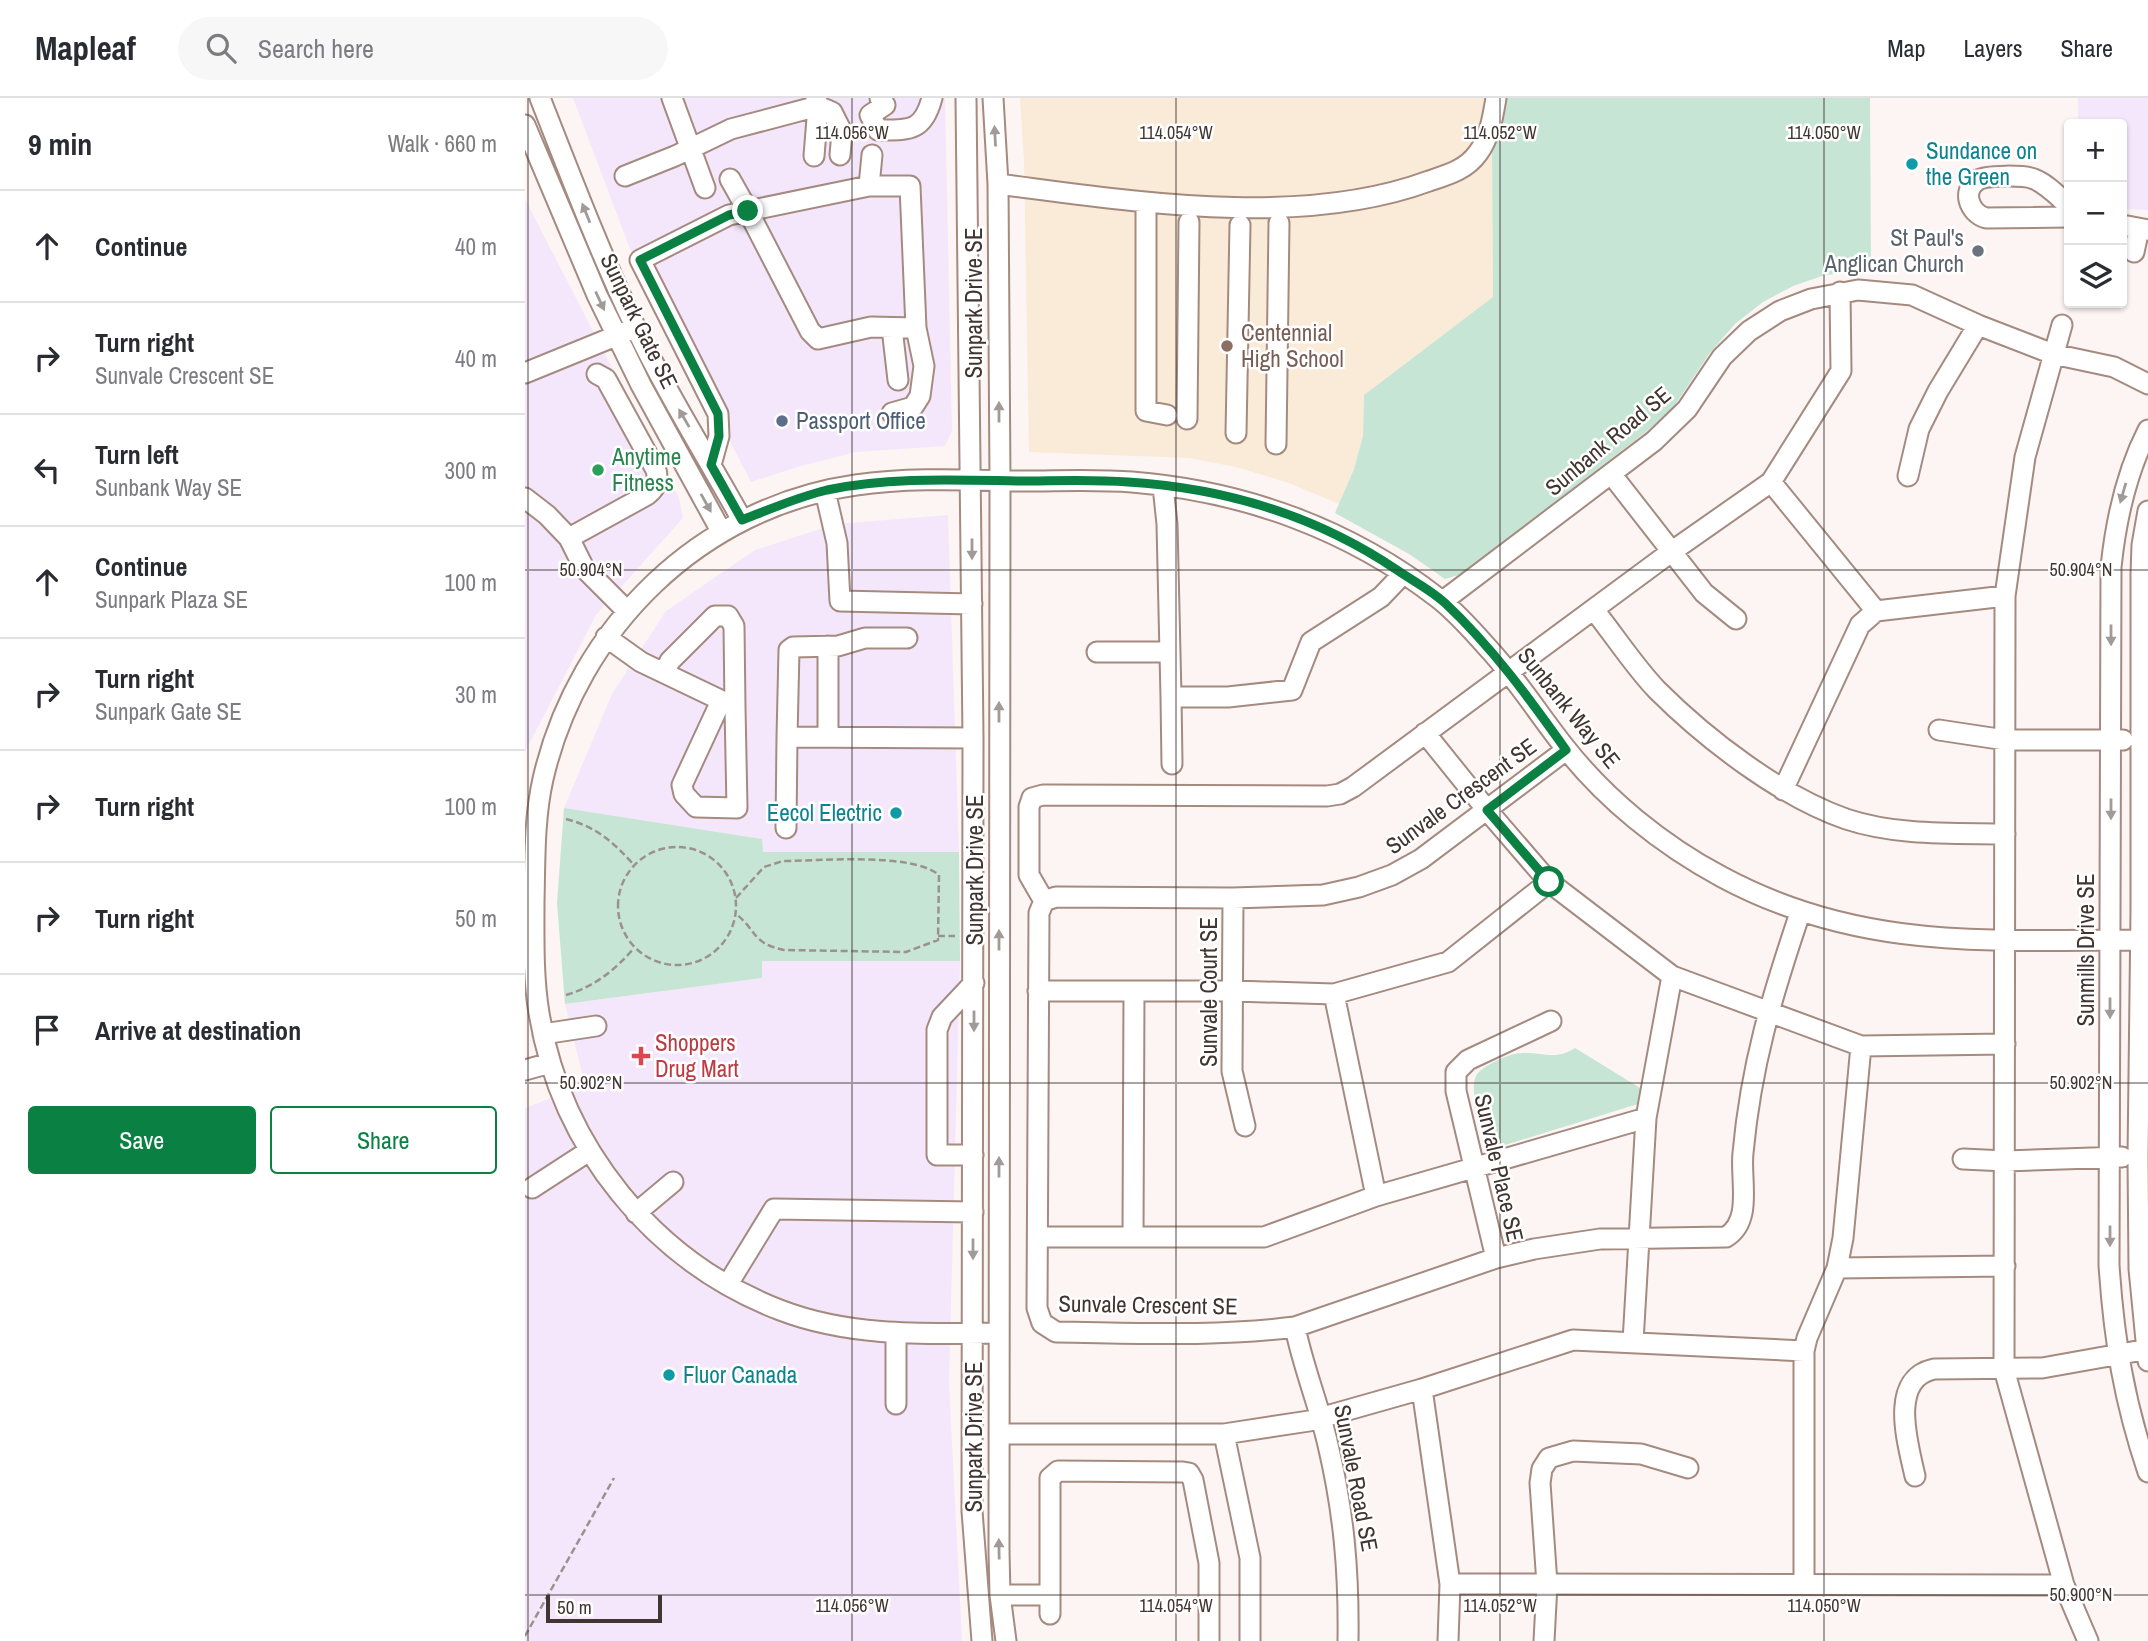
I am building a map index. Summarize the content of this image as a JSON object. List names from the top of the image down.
{
  "streets": {
    "street": [
      "Sunpark Drive SE",
      "Sunpark Gate SE",
      "Sunbank Road SE",
      "Sunbank Way SE",
      "Sunvale Crescent SE",
      "Sunmills Drive SE",
      "Sunvale Court SE",
      "Sunvale Place SE",
      "Sunvale Road SE"
    ]
  },
  "crossings": [
    ["Sunpark Drive SE", "Sunbank Way SE"],
    ["Sunpark Gate SE", "Sunbank Way SE"],
    ["Sunbank Road SE", "Sunbank Way SE"],
    ["Sunbank Way SE", "Sunvale Crescent SE"],
    ["Sunbank Way SE", "Sunmills Drive SE"],
    ["Sunvale Crescent SE", "Sunvale Court SE"],
    ["Sunvale Crescent SE", "Sunvale Place SE"],
    ["Sunvale Crescent SE", "Sunvale Road SE"]
  ],
  "places": {
    "other": [
      "Sundance on the Green",
      "St Paul's Anglican Church",
      "Centennial High School",
      "Passport Office",
      "Anytime Fitness",
      "Eecol Electric",
      "Fluor Canada"
    ],
    "health": ["Shoppers Drug Mart"]
  },
  "scale_bar": "50 m",
  "page": {
    "header": "Mapleaf",
    "search": "Search here",
    "nav": ["Map", "Layers", "Share"],
    "heading": ["9 min", "Walk · 660 m"],
    "map_buttons": ["+", "−"],
    "list": [
      ["Continue", "40 m"],
      ["Turn right", "Sunvale Crescent SE", "40 m"],
      ["Turn left", "Sunbank Way SE", "300 m"],
      ["Continue", "Sunpark Plaza SE", "100 m"],
      ["Turn right", "Sunpark Gate SE", "30 m"],
      ["Turn right", "100 m"],
      ["Turn right", "50 m"],
      "Arrive at destination"
    ],
    "buttons": ["Save", "Share"],
    "scale": "50 m"
  },
  "coordinates": [
    "114.056°W",
    "114.054°W",
    "114.052°W",
    "114.050°W",
    "50.904°N",
    "50.902°N",
    "50.900°N"
  ]
}
